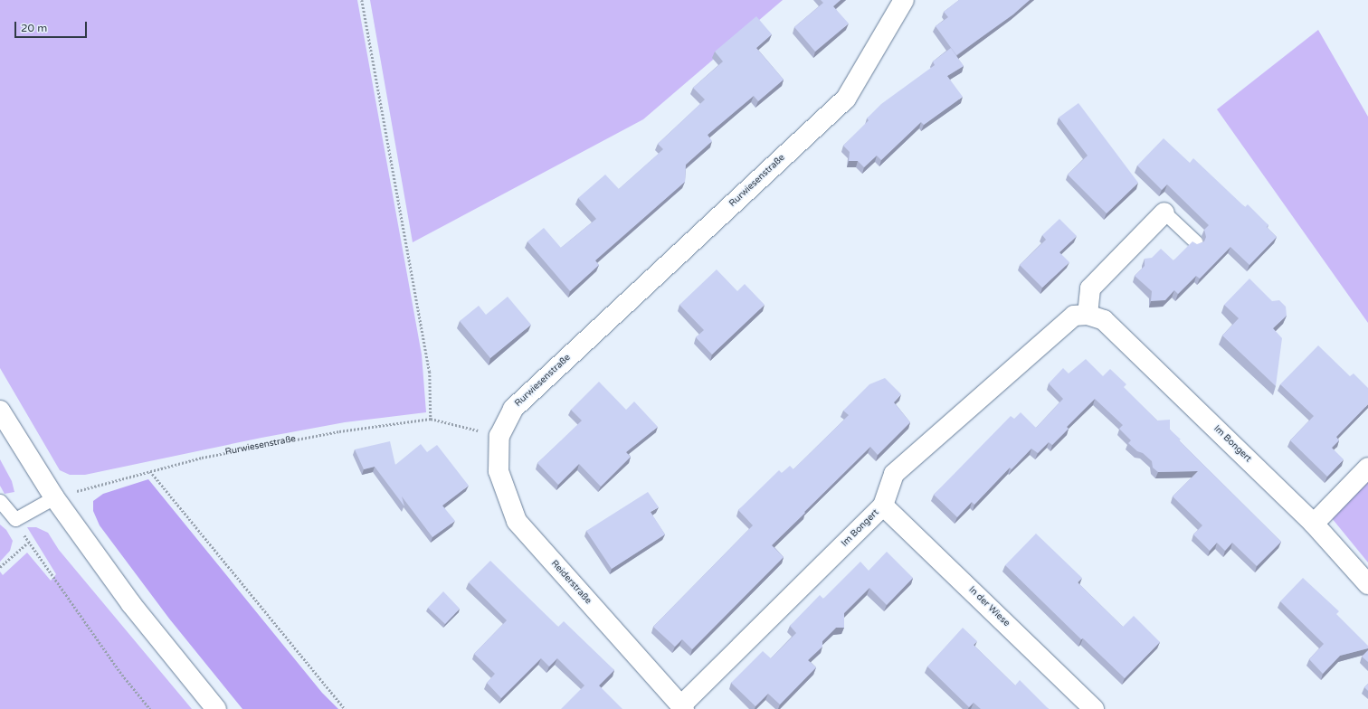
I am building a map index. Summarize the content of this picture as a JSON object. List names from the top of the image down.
{
  "streets": {
    "street": [
      "Rurwiesenstraße",
      "Im Bongert",
      "Reiderstraße",
      "In der Wiese"
    ]
  },
  "crossings": [
    ["Rurwiesenstraße", "Reiderstraße"],
    ["Im Bongert", "Reiderstraße"],
    ["Im Bongert", "In der Wiese"]
  ],
  "scale_bar": "20 m"
}
